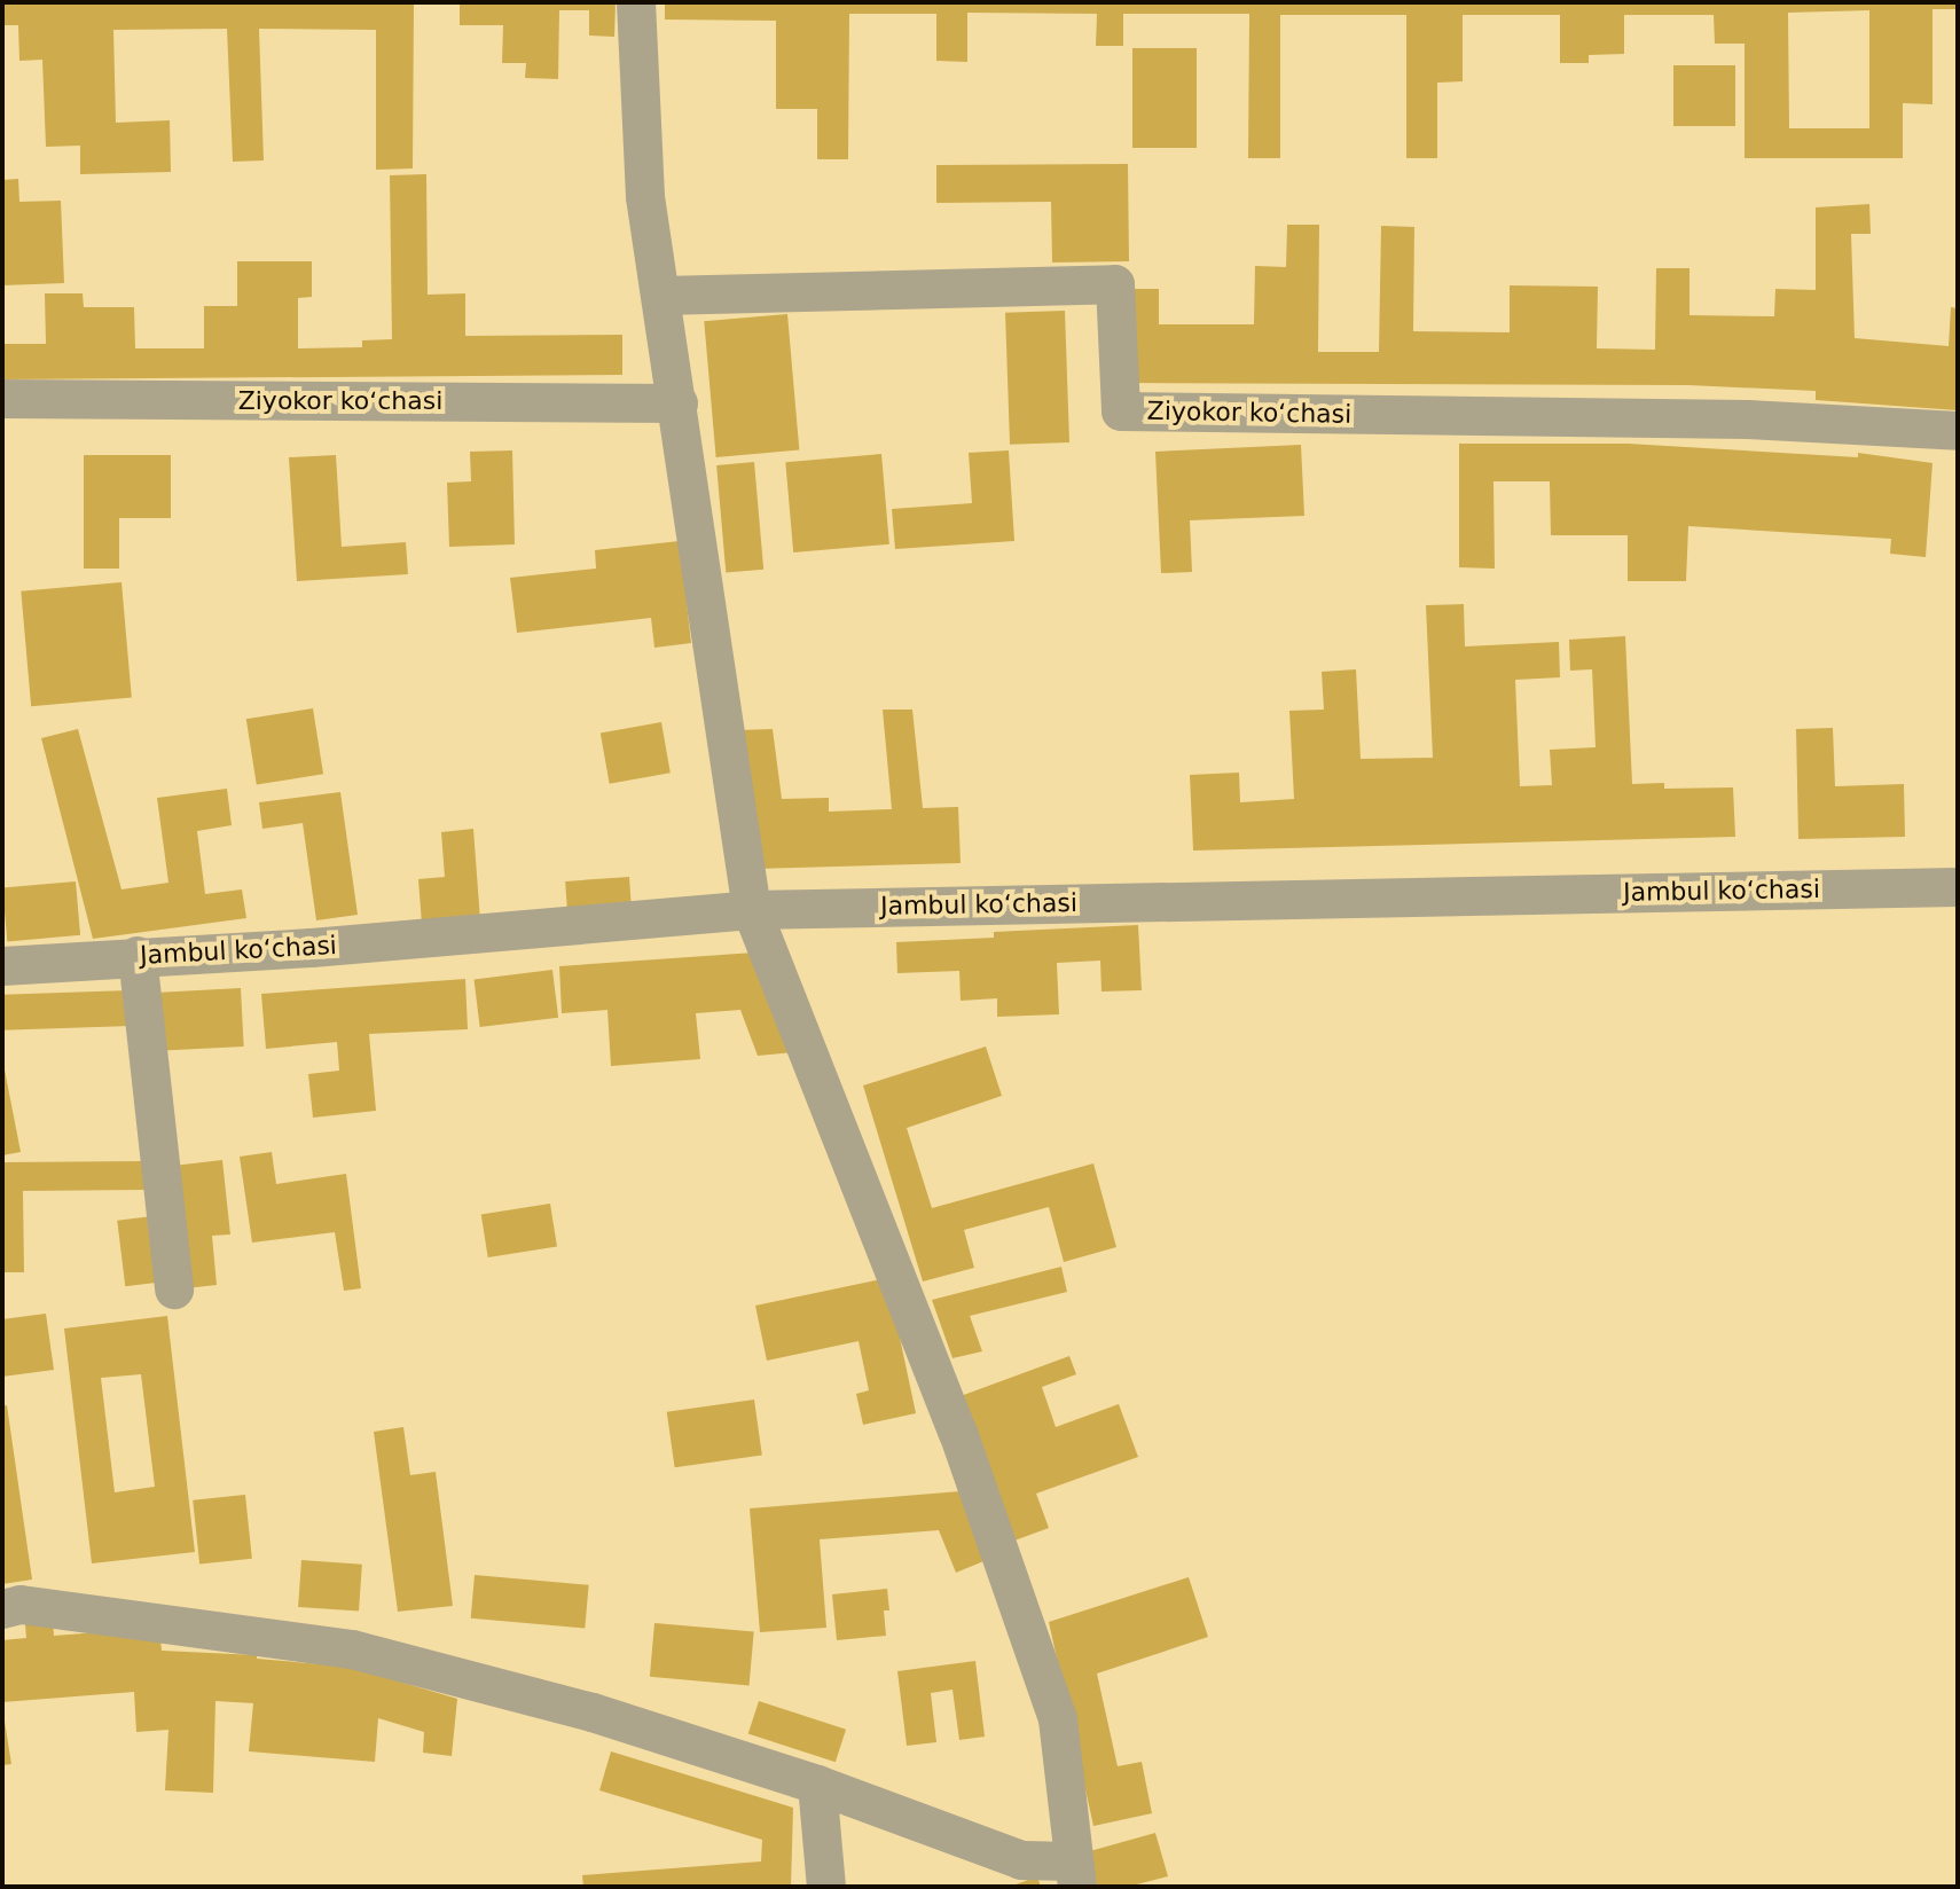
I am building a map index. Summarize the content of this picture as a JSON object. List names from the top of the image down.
{
  "streets": {
    "street": ["Ziyokor koʻchasi", "Jambul koʻchasi"]
  }
}
